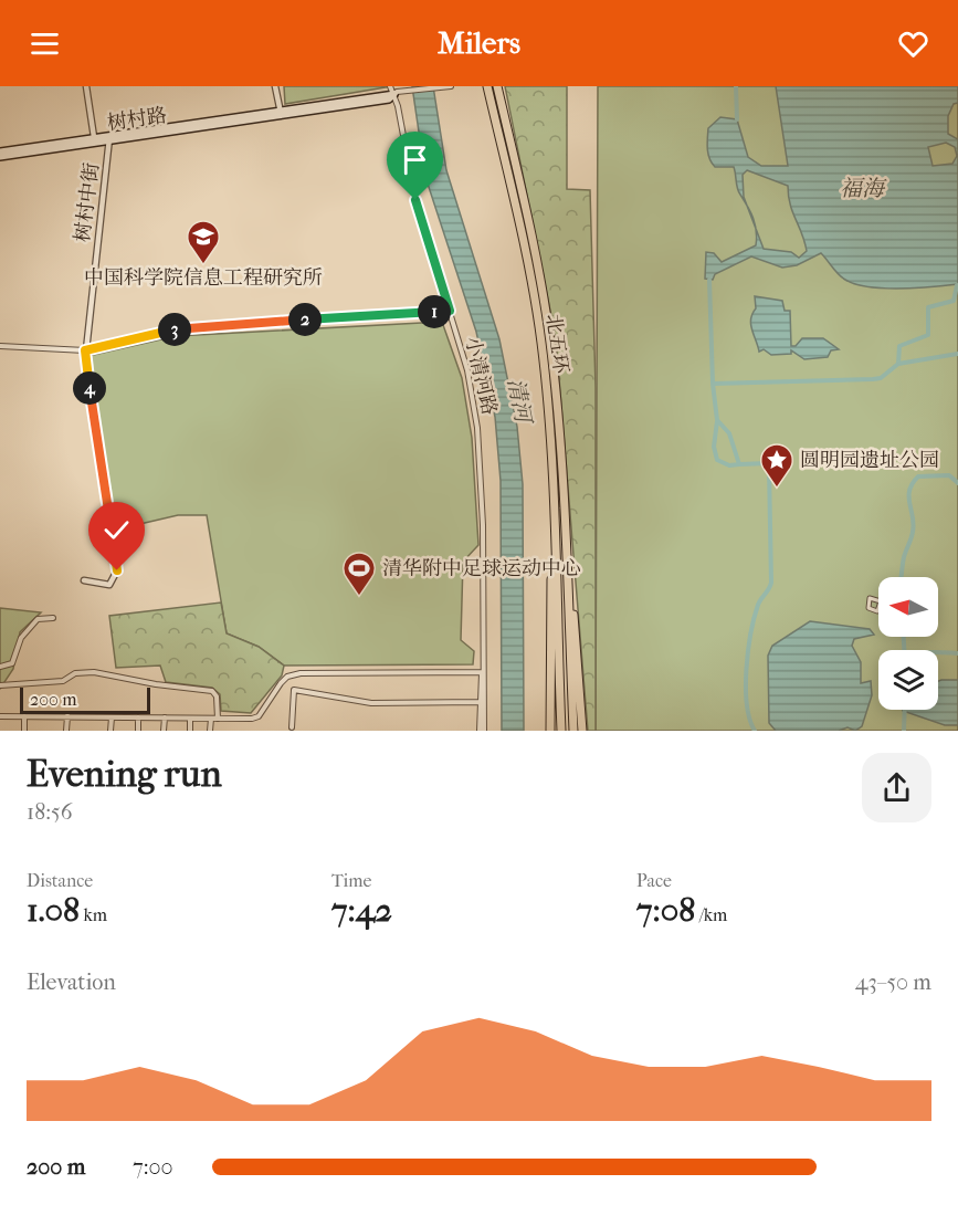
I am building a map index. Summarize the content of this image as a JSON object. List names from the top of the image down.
{
  "streets": {
    "highway": ["北五环"],
    "main road": ["树村路"],
    "street": ["树村中街", "小清河路"]
  },
  "crossings": [
    ["树村路", "树村中街"],
    ["树村路", "小清河路"]
  ],
  "water": ["福海", "清河"],
  "places": {
    "school or university": ["中国科学院信息工程研究所"],
    "place": ["圆明园遗址公园"],
    "sports": ["清华附中足球运动中心"]
  },
  "scale_bar": "200 m",
  "north": "left",
  "page": {
    "header": "Milers",
    "pins": [
      "1",
      "2",
      "3",
      "4"
    ],
    "scale": "200 m",
    "heading": ["Evening run", "18:56"],
    "stats": [
      ["Distance", "1.08 km"],
      ["Time", "7:42"],
      ["Pace", "7:08 /km"]
    ],
    "chart": ["Elevation", "43–50 m"],
    "list": [
      {
        "name": "200 m",
        "note": "7:00"
      }
    ]
  }
}
